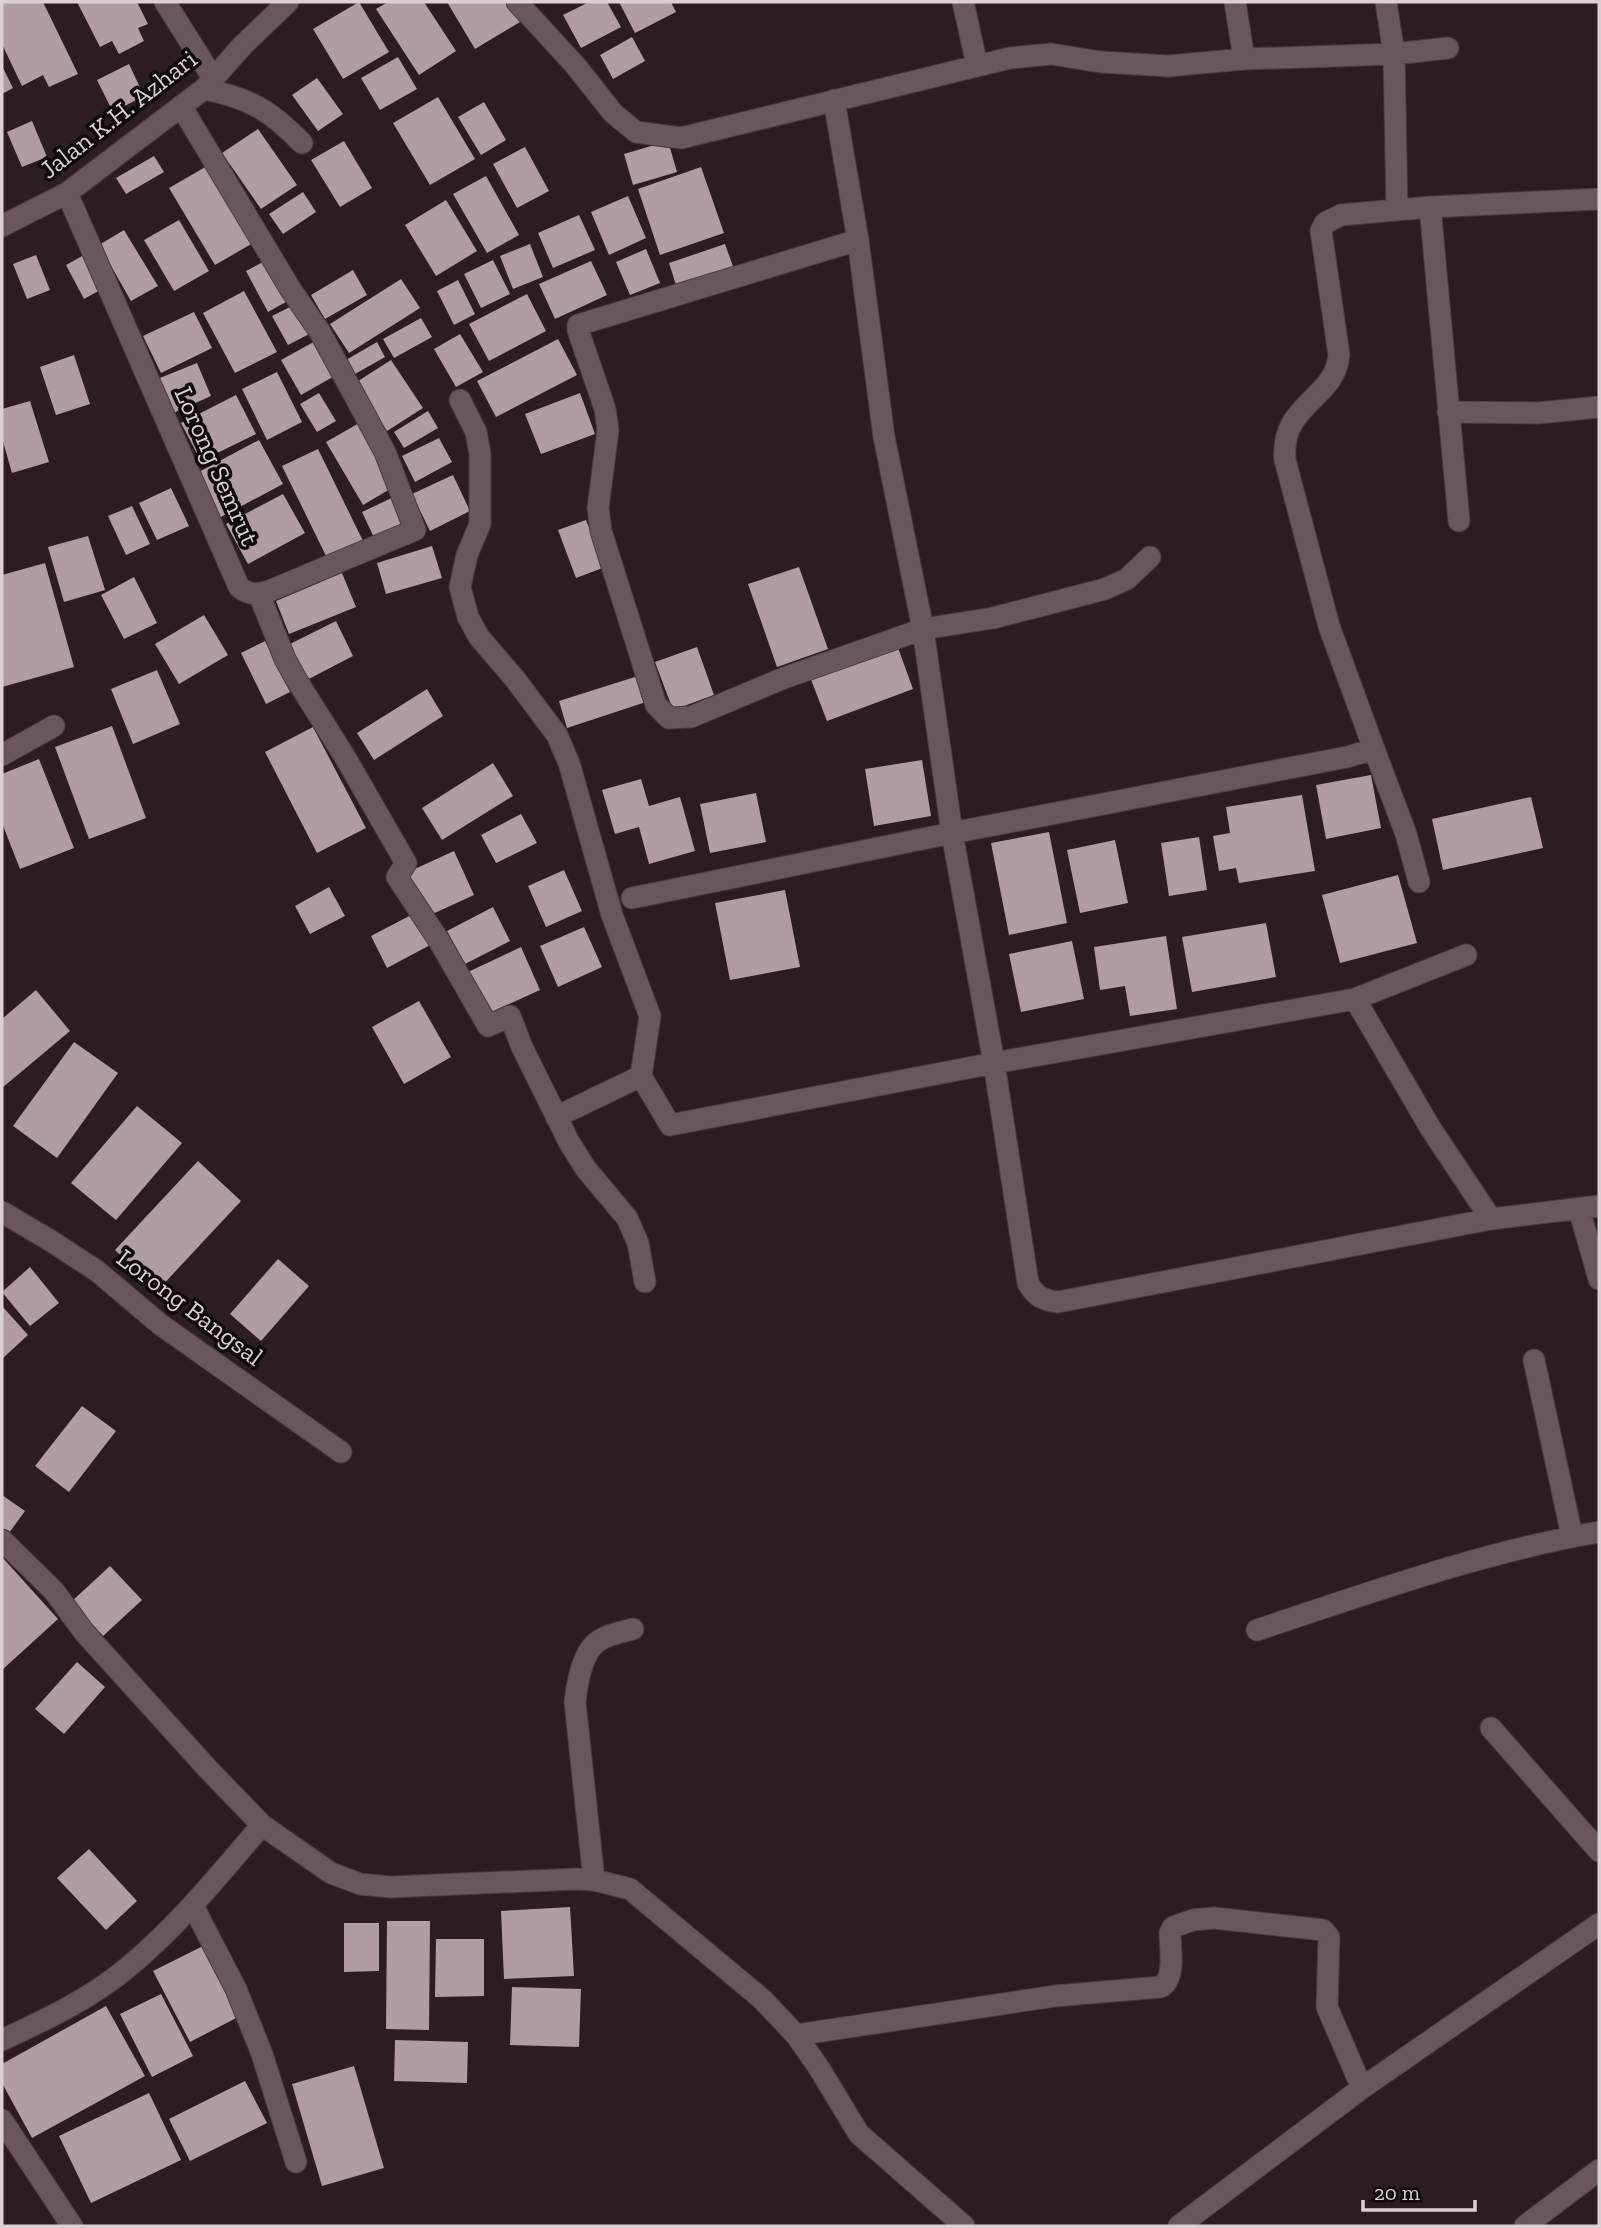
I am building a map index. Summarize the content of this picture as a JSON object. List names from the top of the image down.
{
  "streets": {
    "street": ["Jalan K.H. Azhari", "Lorong Semrut", "Lorong Bangsal"]
  },
  "crossings": [
    ["Jalan K.H. Azhari", "Lorong Semrut"]
  ],
  "scale_bar": "20 m"
}
